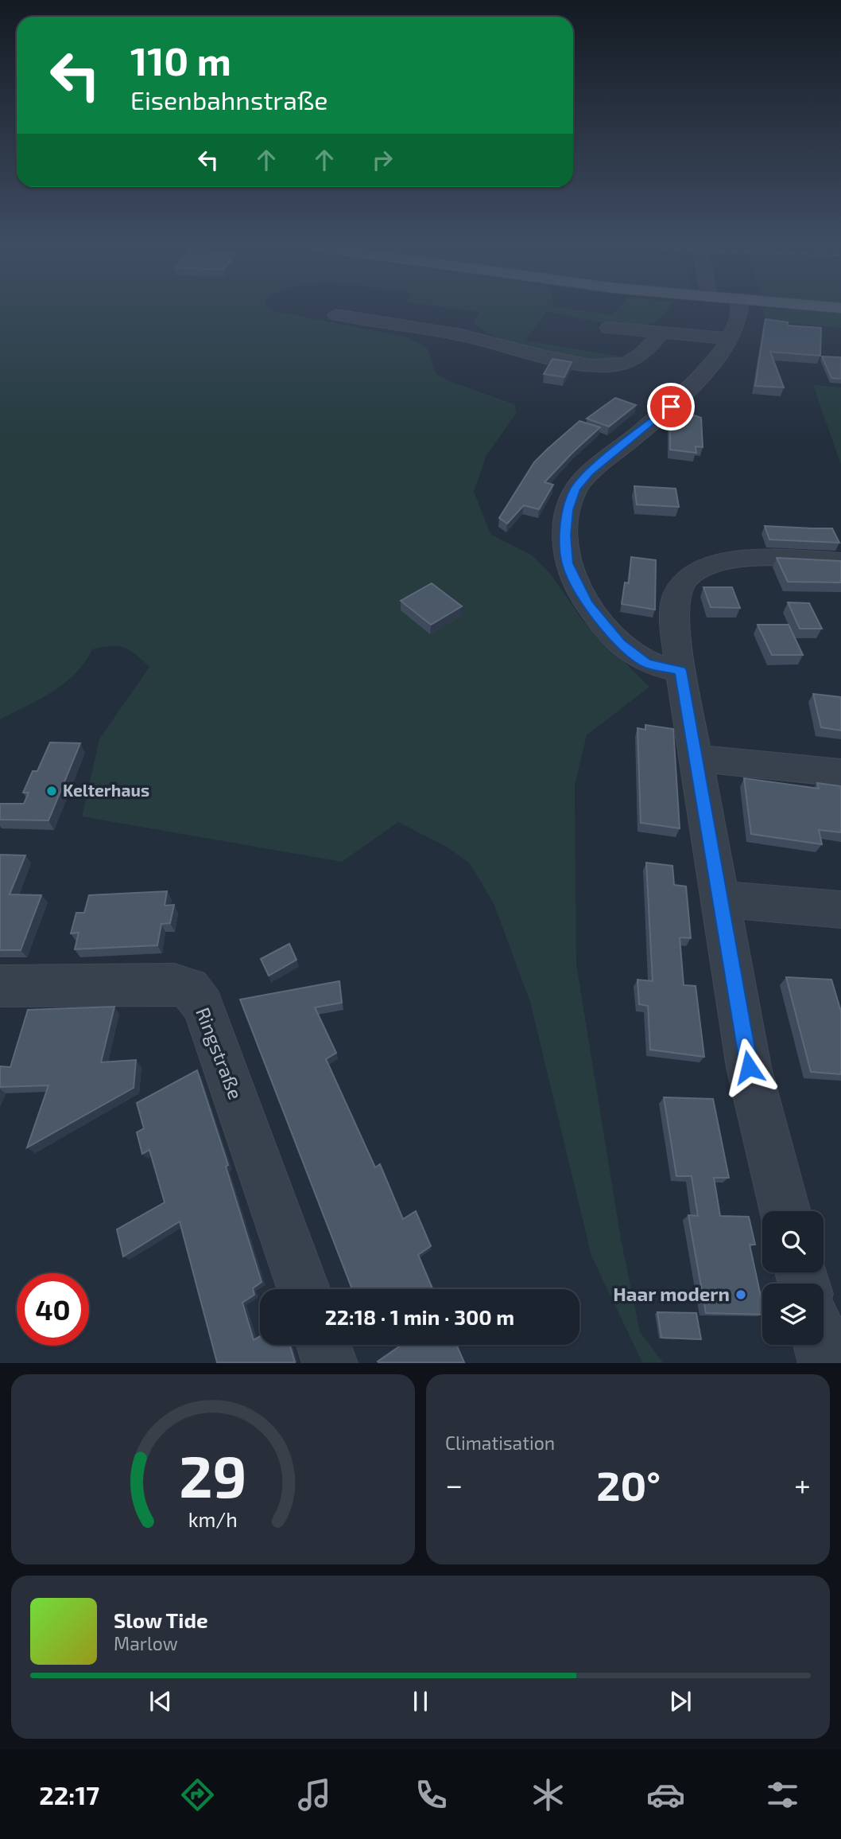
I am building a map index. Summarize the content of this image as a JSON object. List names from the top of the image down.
{
  "streets": {
    "street": ["Ringstraße"]
  },
  "places": ["Kelterhaus", "Haar modern"],
  "page": {
    "turn": ["110 m", "Eisenbahnstraße"],
    "limit": "40",
    "trip": "22:18 · 1 min · 300 m",
    "tile": "Climatisation",
    "heat": ["−", "20°", "+"],
    "song": ["Slow Tide", "Marlow"],
    "tabs": "22:17",
    "gauge": ["29", "km/h"]
  }
}
